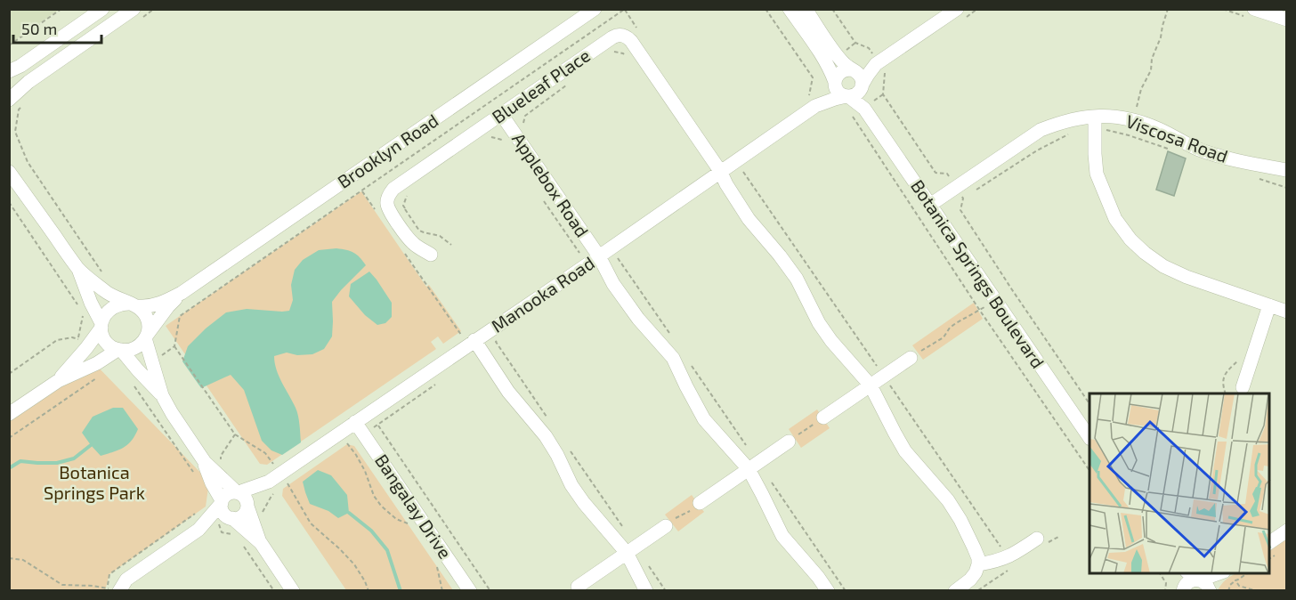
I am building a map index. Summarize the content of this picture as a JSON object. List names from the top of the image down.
{
  "streets": {
    "street": [
      "Blueleaf Place",
      "Viscosa Road",
      "Brooklyn Road",
      "Applebox Road",
      "Botanica Springs Boulevard",
      "Manooka Road",
      "Bangalay Drive"
    ]
  },
  "crossings": [
    ["Blueleaf Place", "Applebox Road"],
    ["Blueleaf Place", "Manooka Road"],
    ["Viscosa Road", "Botanica Springs Boulevard"],
    ["Applebox Road", "Manooka Road"],
    ["Botanica Springs Boulevard", "Manooka Road"],
    ["Manooka Road", "Bangalay Drive"]
  ],
  "parks": ["Botanica Springs Park"],
  "scale_bar": "50 m"
}
